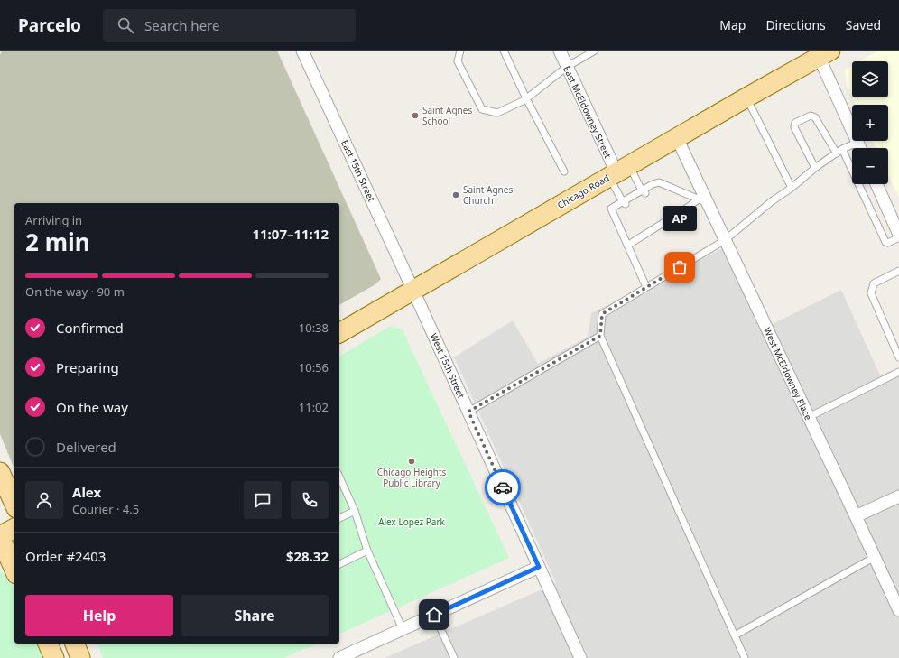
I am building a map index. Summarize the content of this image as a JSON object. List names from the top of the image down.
{
  "streets": {
    "main road": ["Chicago Road"],
    "street": [
      "East McEldowney Street",
      "East 15th Street",
      "West 15th Street",
      "West McEldowney Place"
    ]
  },
  "crossings": [
    ["East McEldowney Street", "Chicago Road"],
    ["East 15th Street", "Chicago Road"],
    ["East 15th Street", "West 15th Street"],
    ["Chicago Road", "West 15th Street"],
    ["Chicago Road", "West McEldowney Place"]
  ],
  "parks": ["Alex Lopez Park"],
  "places": [
    "Saint Agnes School",
    "Saint Agnes Church",
    "AP",
    "Chicago Heights Public Library"
  ],
  "page": {
    "header": "Parcelo",
    "search": "Search here",
    "nav": ["Map", "Directions", "Saved"],
    "map_buttons": ["+", "−"],
    "heading": ["2 min", "Arriving in", "11:07–11:12"],
    "panel": [
      "Alex",
      "Courier · 4.5",
      "Order #2403",
      "$28.32"
    ],
    "bubble": "AP",
    "bar": "On the way · 90 m",
    "list": [
      ["Confirmed", "10:38"],
      ["Preparing", "10:56"],
      ["On the way", "11:02"],
      "Delivered"
    ],
    "buttons": ["Help", "Share"]
  }
}
